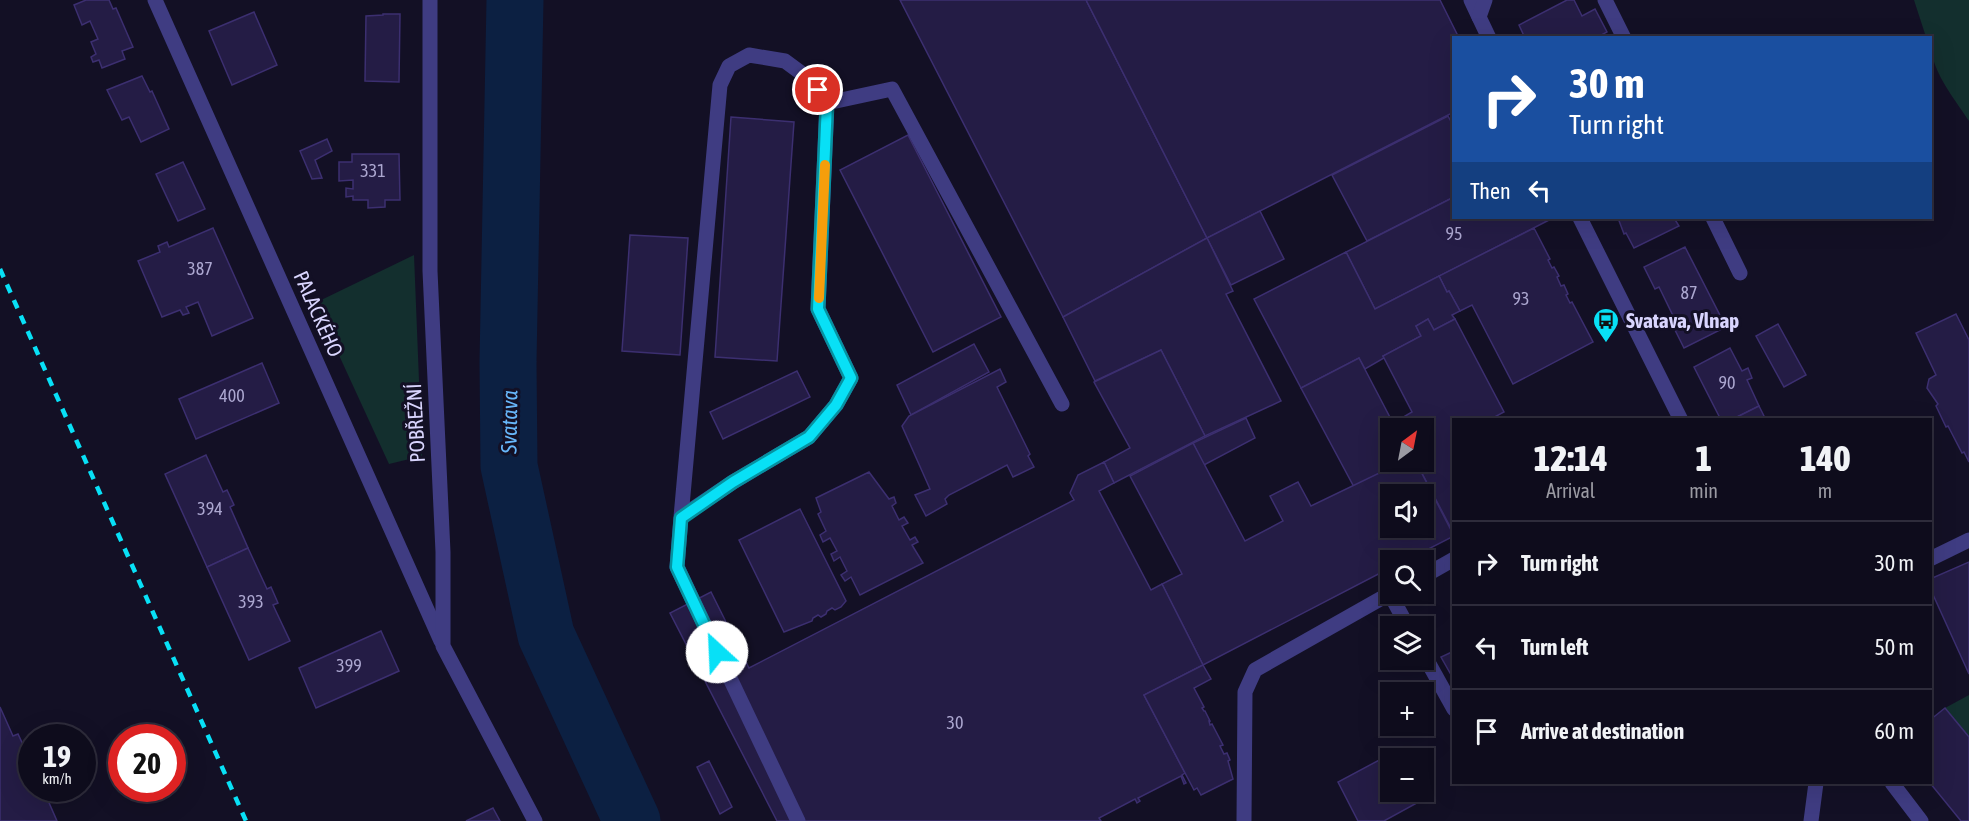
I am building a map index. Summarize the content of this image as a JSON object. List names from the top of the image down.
{
  "streets": {
    "street": ["PALACKÉHO", "POBŘEŽNÍ"]
  },
  "crossings": [
    ["PALACKÉHO", "POBŘEŽNÍ"]
  ],
  "water": ["Svatava"],
  "places": {
    "bus stop": ["Svatava, Vlnap"]
  },
  "house_numbers": [
    "331",
    "95",
    "387",
    "87",
    "93",
    "90",
    "400",
    "394",
    "393",
    "399",
    "30"
  ],
  "north": "top right",
  "page": {
    "turn": ["30 m", "Turn right"],
    "then": "Then",
    "map_buttons": ["+", "−"],
    "eta": [
      "12:14",
      "Arrival",
      "1",
      "min",
      "140",
      "m"
    ],
    "list": [
      {
        "name": "Turn right",
        "value": "30 m"
      },
      {
        "name": "Turn left",
        "value": "50 m"
      },
      {
        "name": "Arrive at destination",
        "value": "60 m"
      }
    ],
    "speed": "19 km/h",
    "limit": "20"
  }
}
